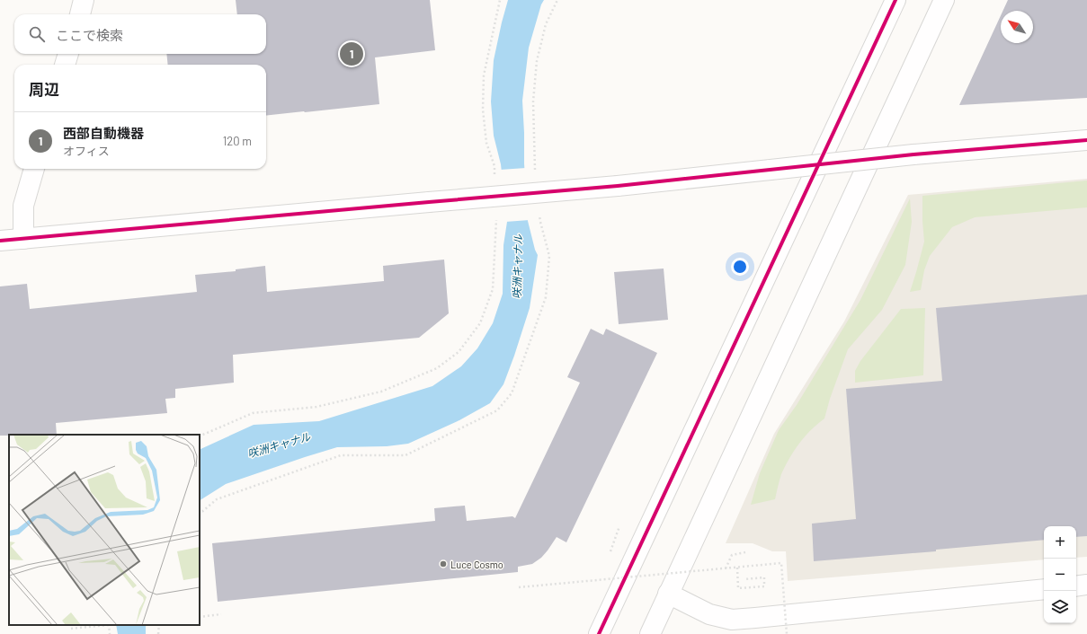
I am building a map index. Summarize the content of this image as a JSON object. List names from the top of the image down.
{
  "water": ["咲洲キャナル"],
  "places": ["Luce Cosmo"],
  "north": "top left",
  "page": {
    "search": "ここで検索",
    "pins": "1",
    "heading": "周辺",
    "list": [
      {
        "mark": "1",
        "name": "西部自動機器",
        "note": "オフィス",
        "value": "120 m"
      }
    ],
    "map_buttons": ["+", "−"]
  }
}
